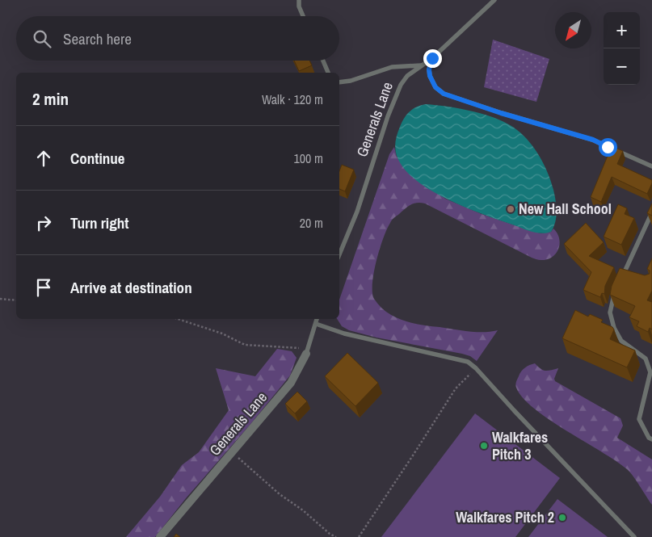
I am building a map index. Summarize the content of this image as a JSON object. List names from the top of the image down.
{
  "streets": {
    "street": ["Generals Lane"]
  },
  "places": ["New Hall School", "Walkfares Pitch 3", "Walkfares Pitch 2"],
  "north": "bottom left",
  "page": {
    "map_buttons": ["+", "−"],
    "search": "Search here",
    "heading": ["2 min", "Walk · 120 m"],
    "list": [
      ["Continue", "100 m"],
      ["Turn right", "20 m"],
      "Arrive at destination"
    ]
  }
}
